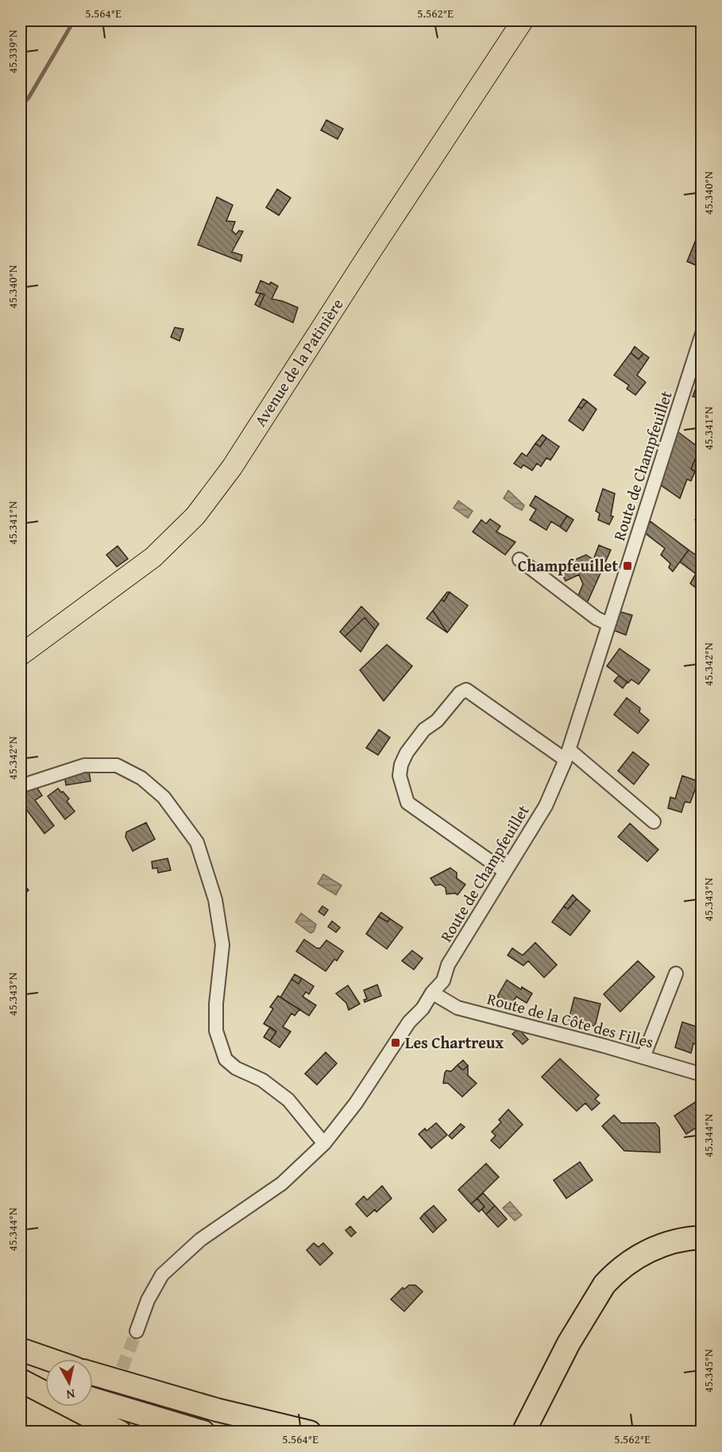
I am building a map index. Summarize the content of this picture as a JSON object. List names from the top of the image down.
{
  "streets": {
    "main road": ["Avenue de la Patinière"],
    "street": ["Route de Champfeuillet", "Route de la Côte des Filles"]
  },
  "crossings": [
    ["Route de Champfeuillet", "Route de la Côte des Filles"]
  ],
  "places": {
    "transit": ["Champfeuillet", "Les Chartreux"]
  },
  "north": "bottom",
  "coordinates": [
    "5.564°E",
    "5.562°E",
    "45.339°N",
    "45.340°N",
    "45.341°N",
    "45.342°N",
    "45.343°N",
    "45.344°N",
    "45.345°N"
  ]
}
